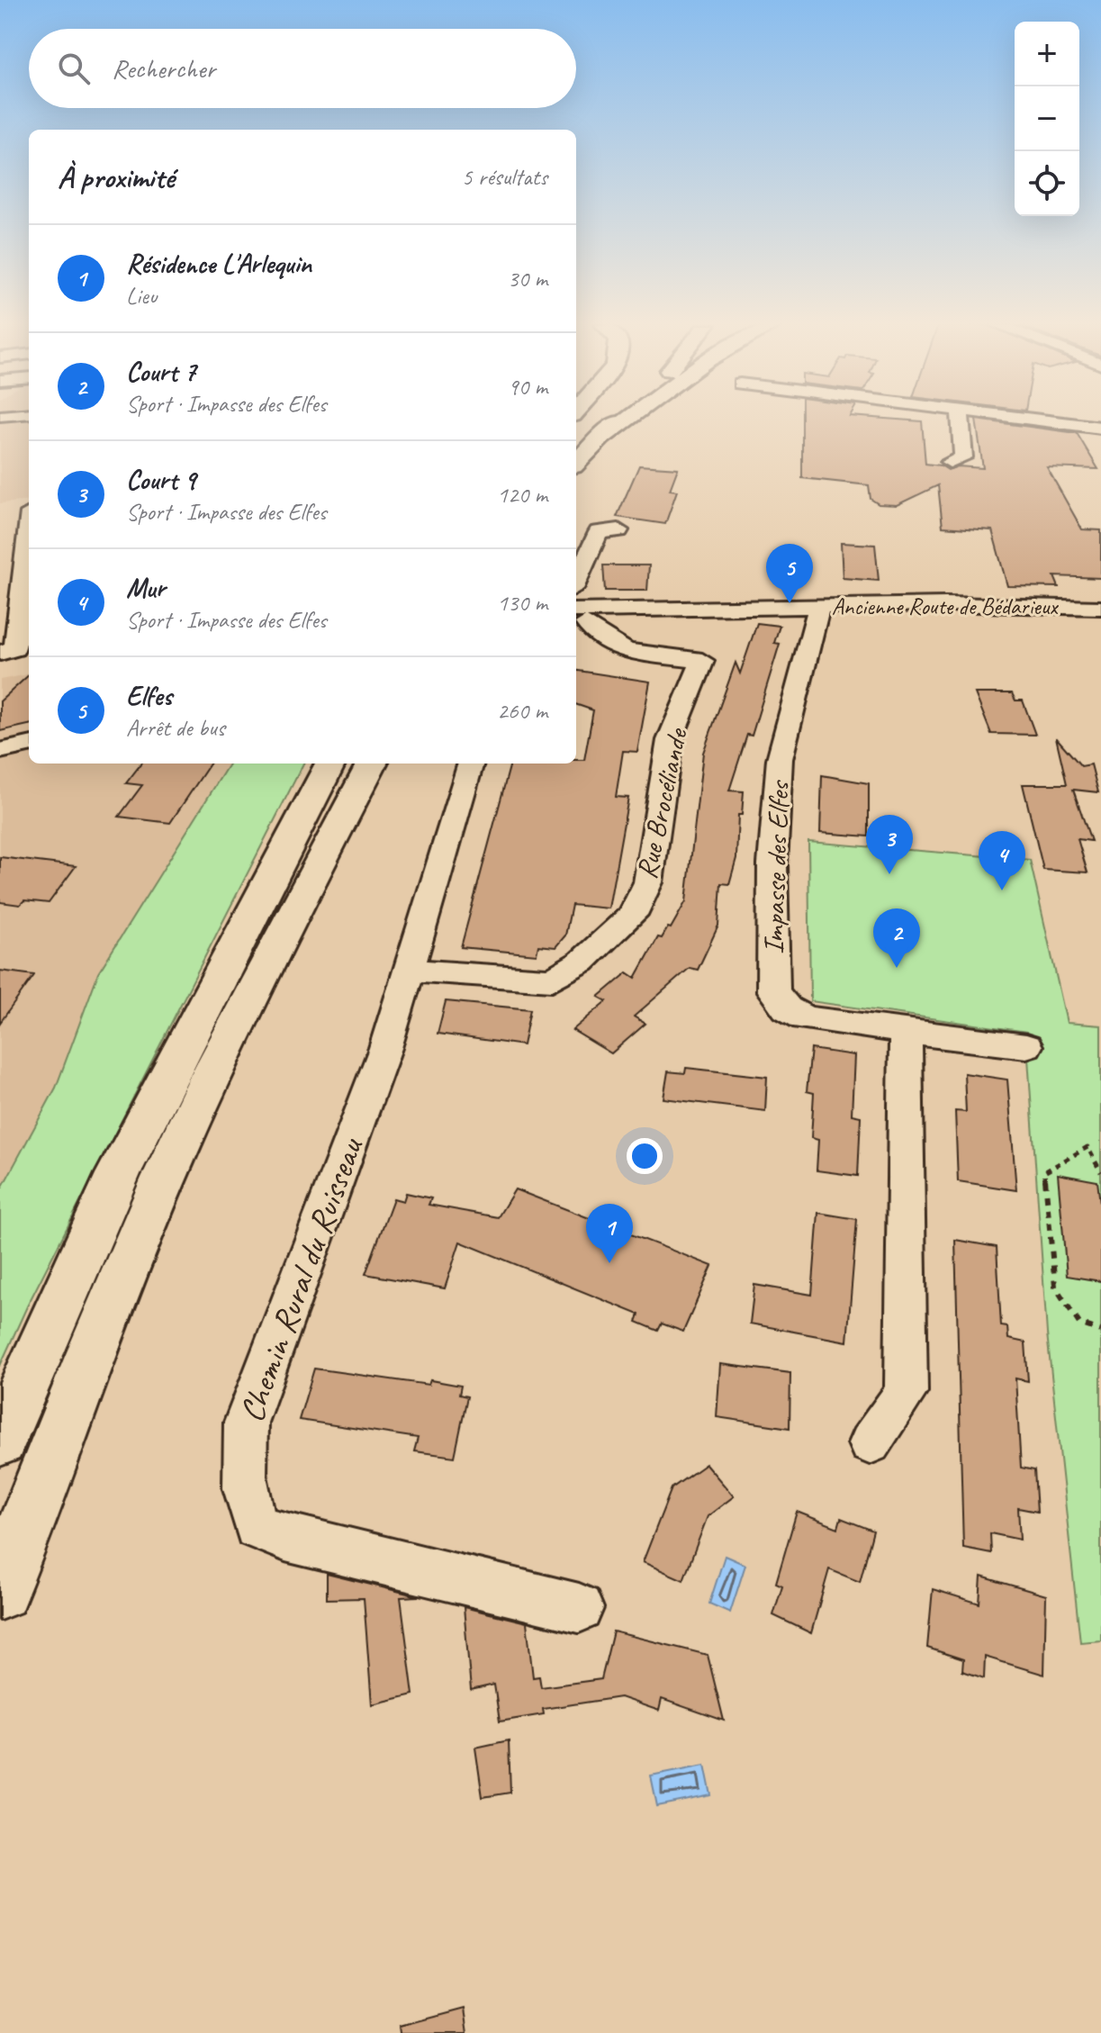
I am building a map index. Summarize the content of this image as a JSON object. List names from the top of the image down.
{
  "streets": {
    "street": [
      "Ancienne Route de Bédarieux",
      "Rue Brocéliande",
      "Impasse des Elfes",
      "Chemin Rural du Ruisseau"
    ]
  },
  "crossings": [
    ["Ancienne Route de Bédarieux", "Rue Brocéliande"],
    ["Ancienne Route de Bédarieux", "Impasse des Elfes"],
    ["Rue Brocéliande", "Chemin Rural du Ruisseau"]
  ],
  "page": {
    "map_buttons": ["+", "−"],
    "search": "Rechercher",
    "heading": ["À proximité", "5 résultats"],
    "list": [
      {
        "mark": "1",
        "name": "Résidence L'Arlequin",
        "note": "Lieu",
        "value": "30 m"
      },
      {
        "mark": "2",
        "name": "Court 7",
        "note": "Sport · Impasse des Elfes",
        "value": "90 m"
      },
      {
        "mark": "3",
        "name": "Court 9",
        "note": "Sport · Impasse des Elfes",
        "value": "120 m"
      },
      {
        "mark": "4",
        "name": "Mur",
        "note": "Sport · Impasse des Elfes",
        "value": "130 m"
      },
      {
        "mark": "5",
        "name": "Elfes",
        "note": "Arrêt de bus",
        "value": "260 m"
      }
    ],
    "pins": [
      "5",
      "3",
      "4",
      "2",
      "1"
    ]
  }
}
